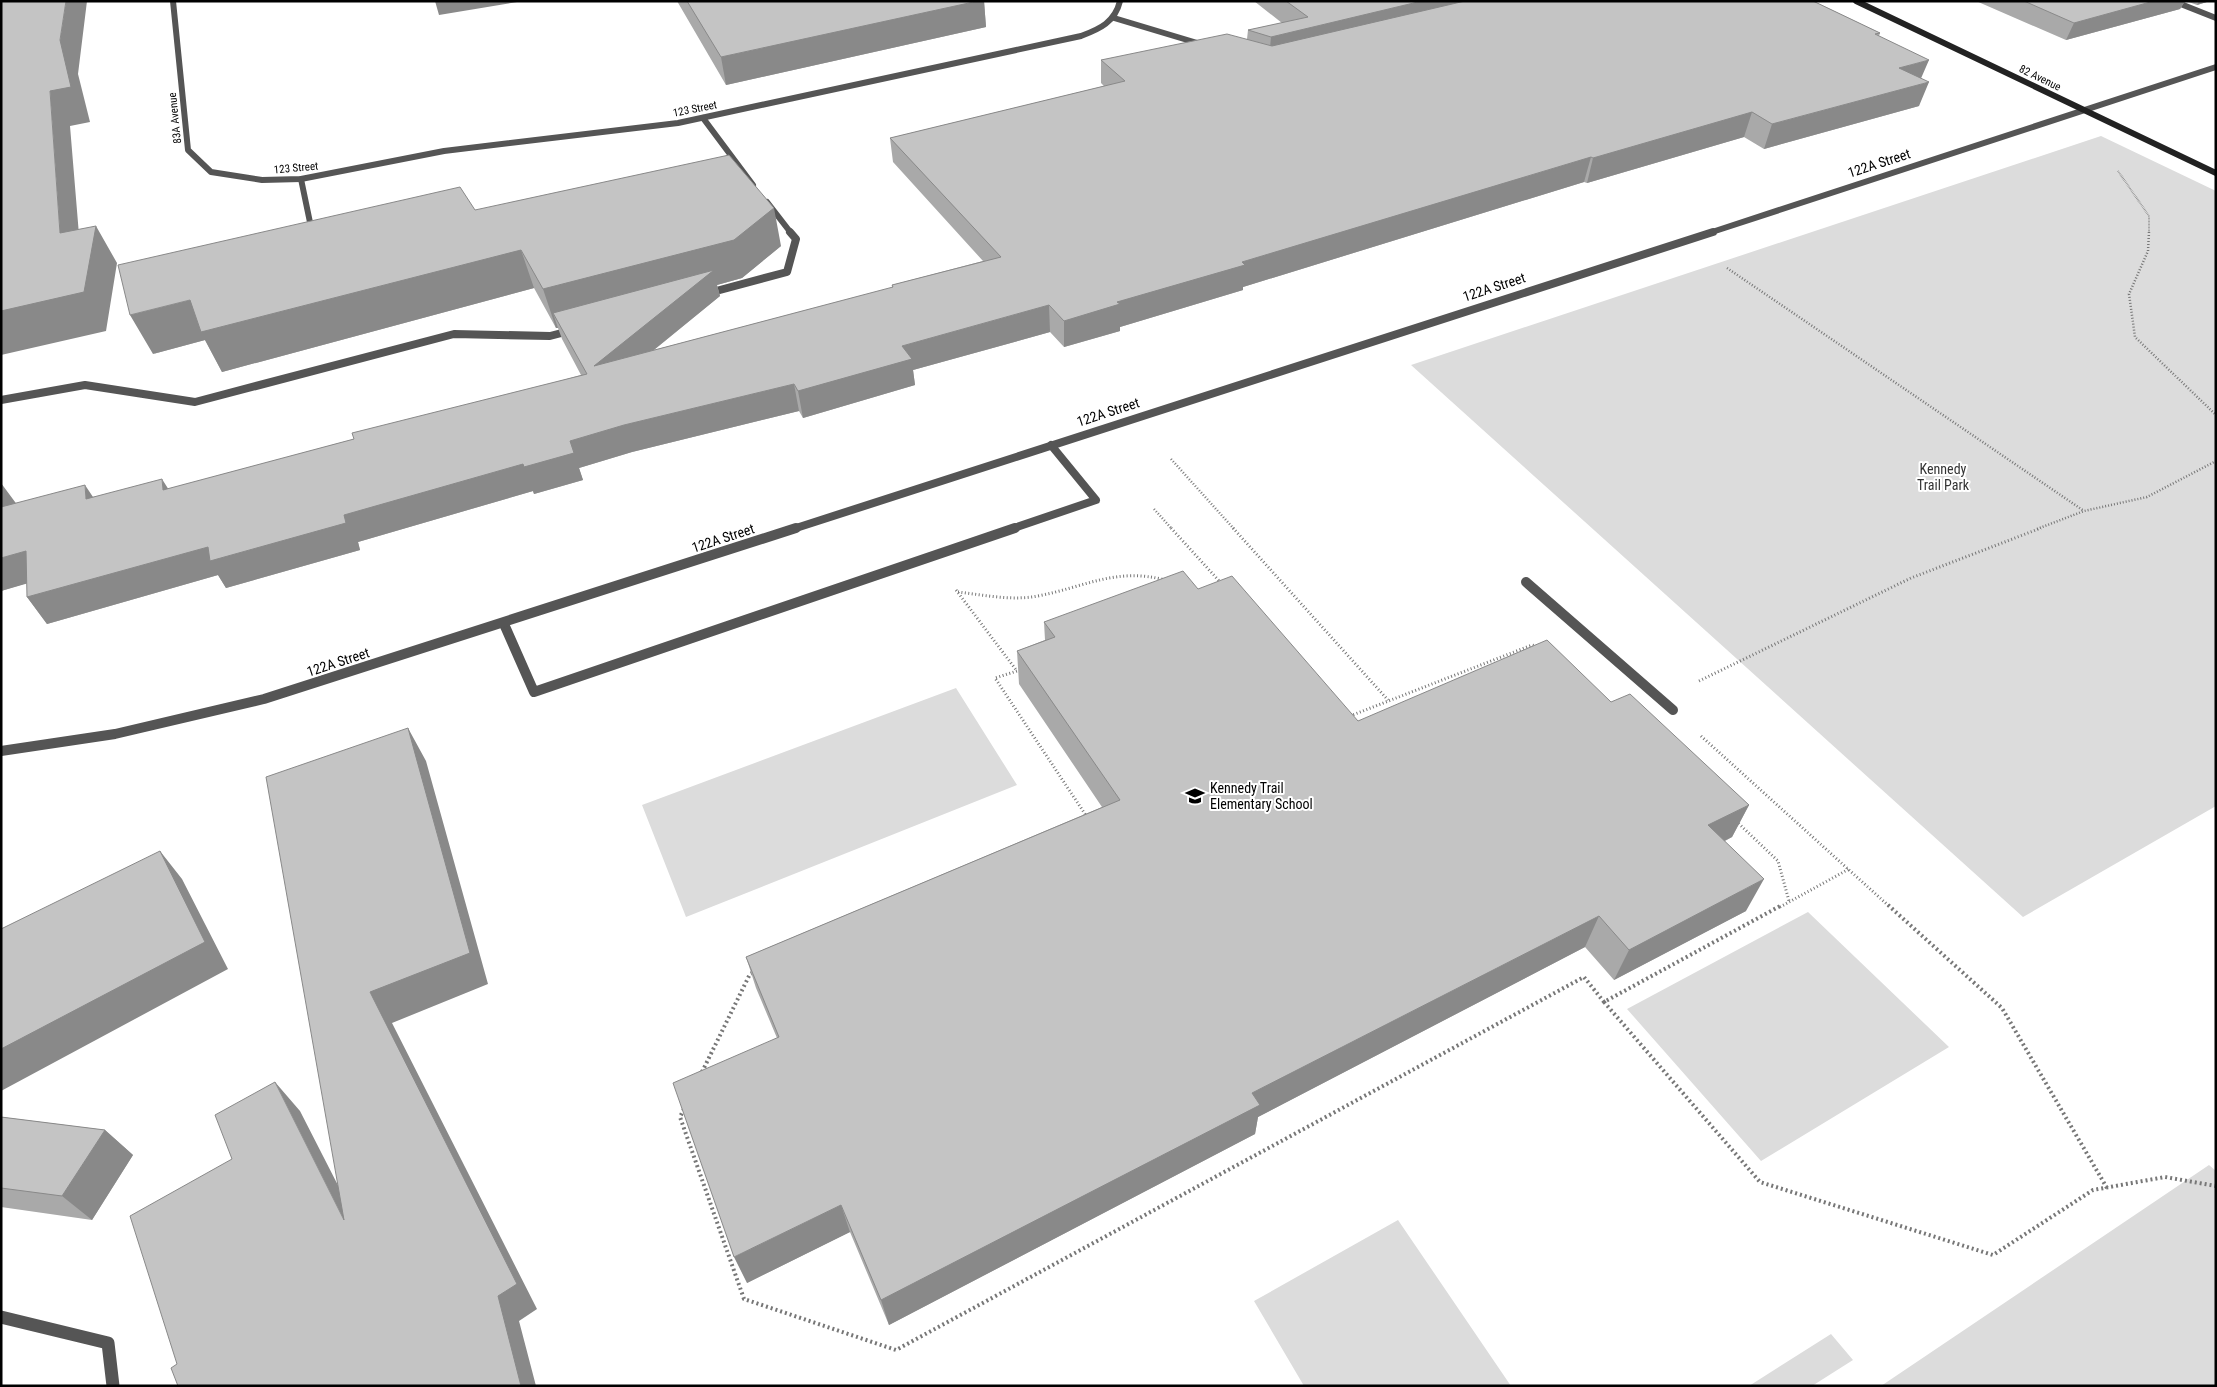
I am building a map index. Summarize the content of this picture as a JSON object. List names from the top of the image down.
{
  "streets": {
    "street": [
      "82 Avenue",
      "123 Street",
      "83A Avenue",
      "122A Street"
    ]
  },
  "crossings": [
    ["82 Avenue", "122A Street"],
    ["123 Street", "83A Avenue"]
  ],
  "parks": ["Kennedy Trail Park"],
  "places": {
    "school or university": ["Kennedy Trail Elementary School"]
  }
}
